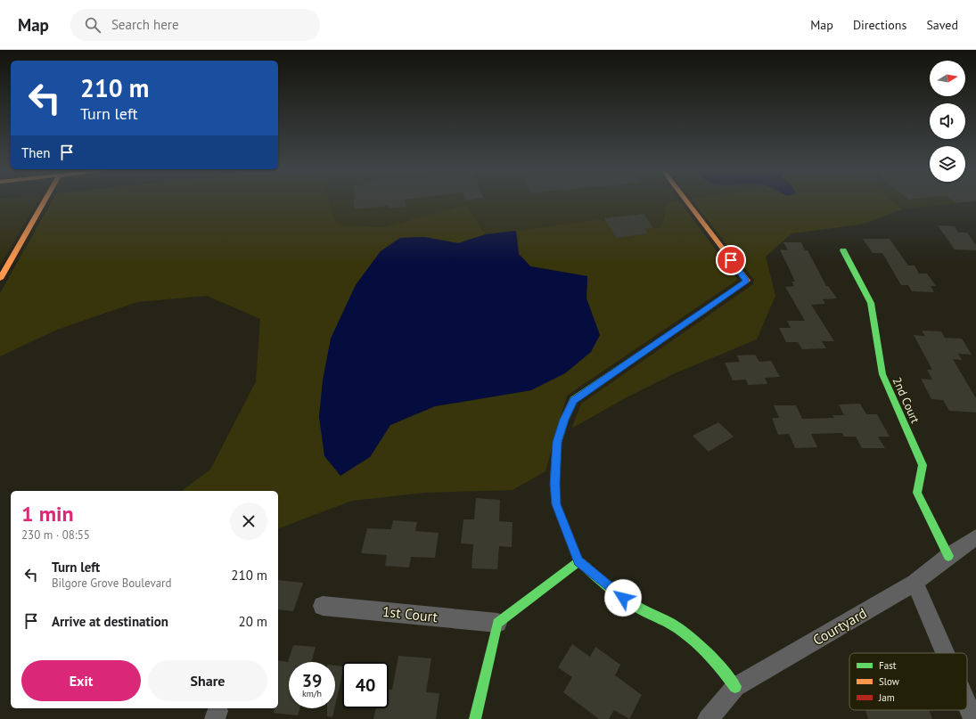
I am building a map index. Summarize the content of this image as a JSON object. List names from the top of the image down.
{
  "streets": {
    "main road": ["2nd Court"],
    "street": ["1st Court", "Courtyard"]
  },
  "crossings": [
    ["2nd Court", "Courtyard"]
  ],
  "legend": ["Fast", "Slow", "Jam"],
  "north": "right",
  "page": {
    "header": "Map",
    "search": "Search here",
    "nav": ["Map", "Directions", "Saved"],
    "turn": ["210 m", "Turn left"],
    "then": "Then",
    "heading": ["1 min", "230 m · 08:55"],
    "list": [
      {
        "name": "Turn left",
        "note": "Bilgore Grove Boulevard",
        "value": "210 m"
      },
      {
        "name": "Arrive at destination",
        "value": "20 m"
      }
    ],
    "buttons": ["Exit", "Share"],
    "speed": "39 km/h",
    "limit": "40"
  }
}
